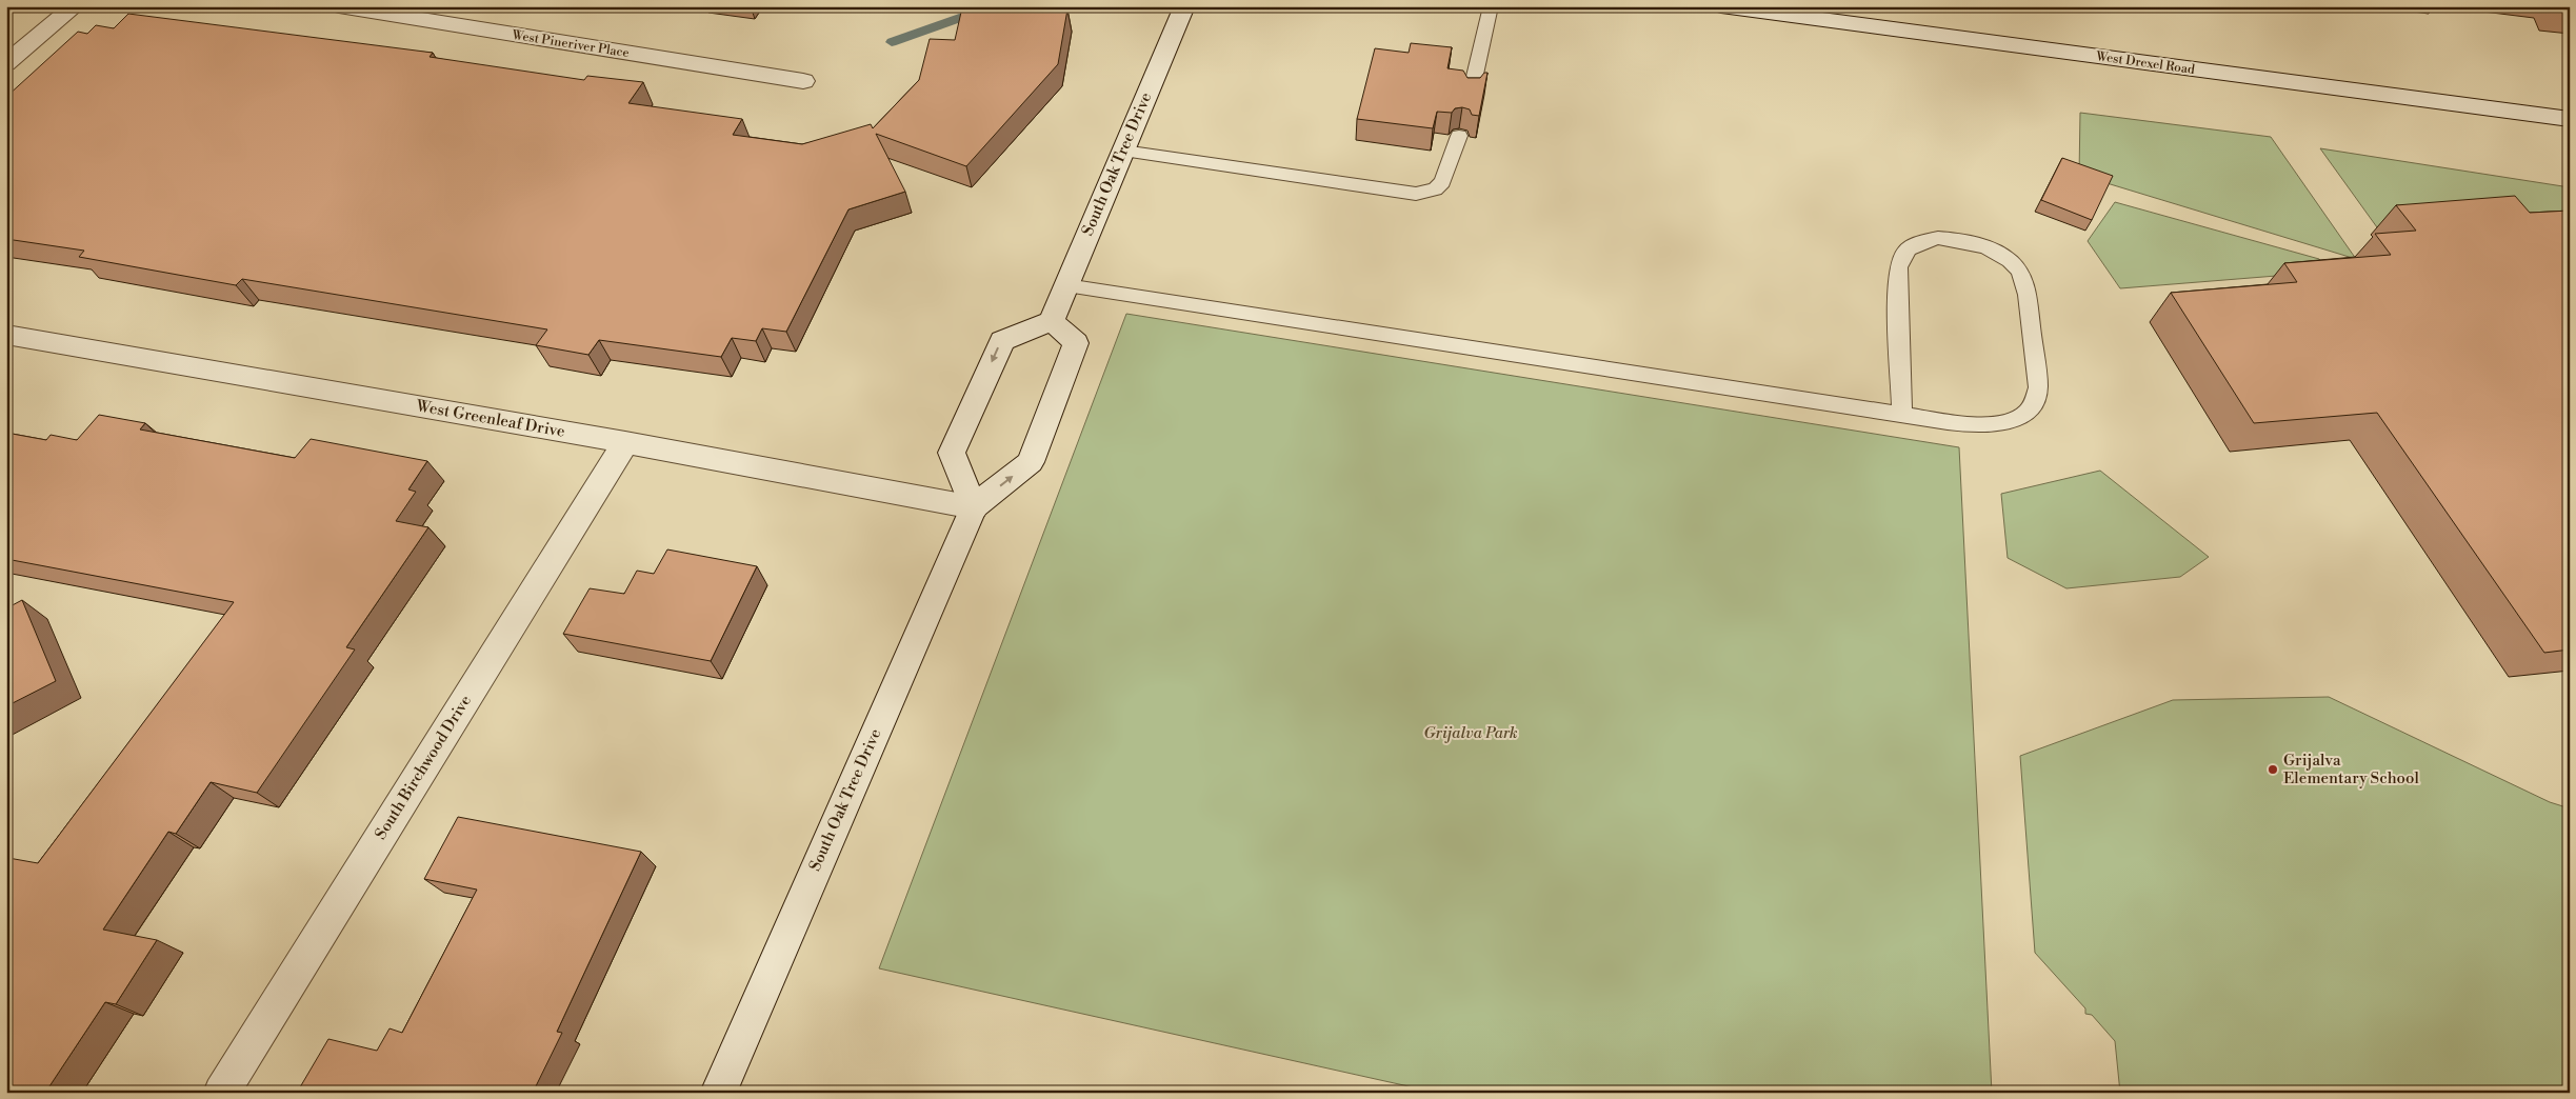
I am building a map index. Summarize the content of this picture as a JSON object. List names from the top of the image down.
{
  "streets": {
    "street": [
      "West Pineriver Place",
      "West Drexel Road",
      "South Oak Tree Drive",
      "West Greenleaf Drive",
      "South Birchwood Drive"
    ]
  },
  "crossings": [
    ["South Oak Tree Drive", "West Greenleaf Drive"],
    ["West Greenleaf Drive", "South Birchwood Drive"]
  ],
  "parks": ["Grijalva Park"],
  "places": ["Grijalva Elementary School"]
}
